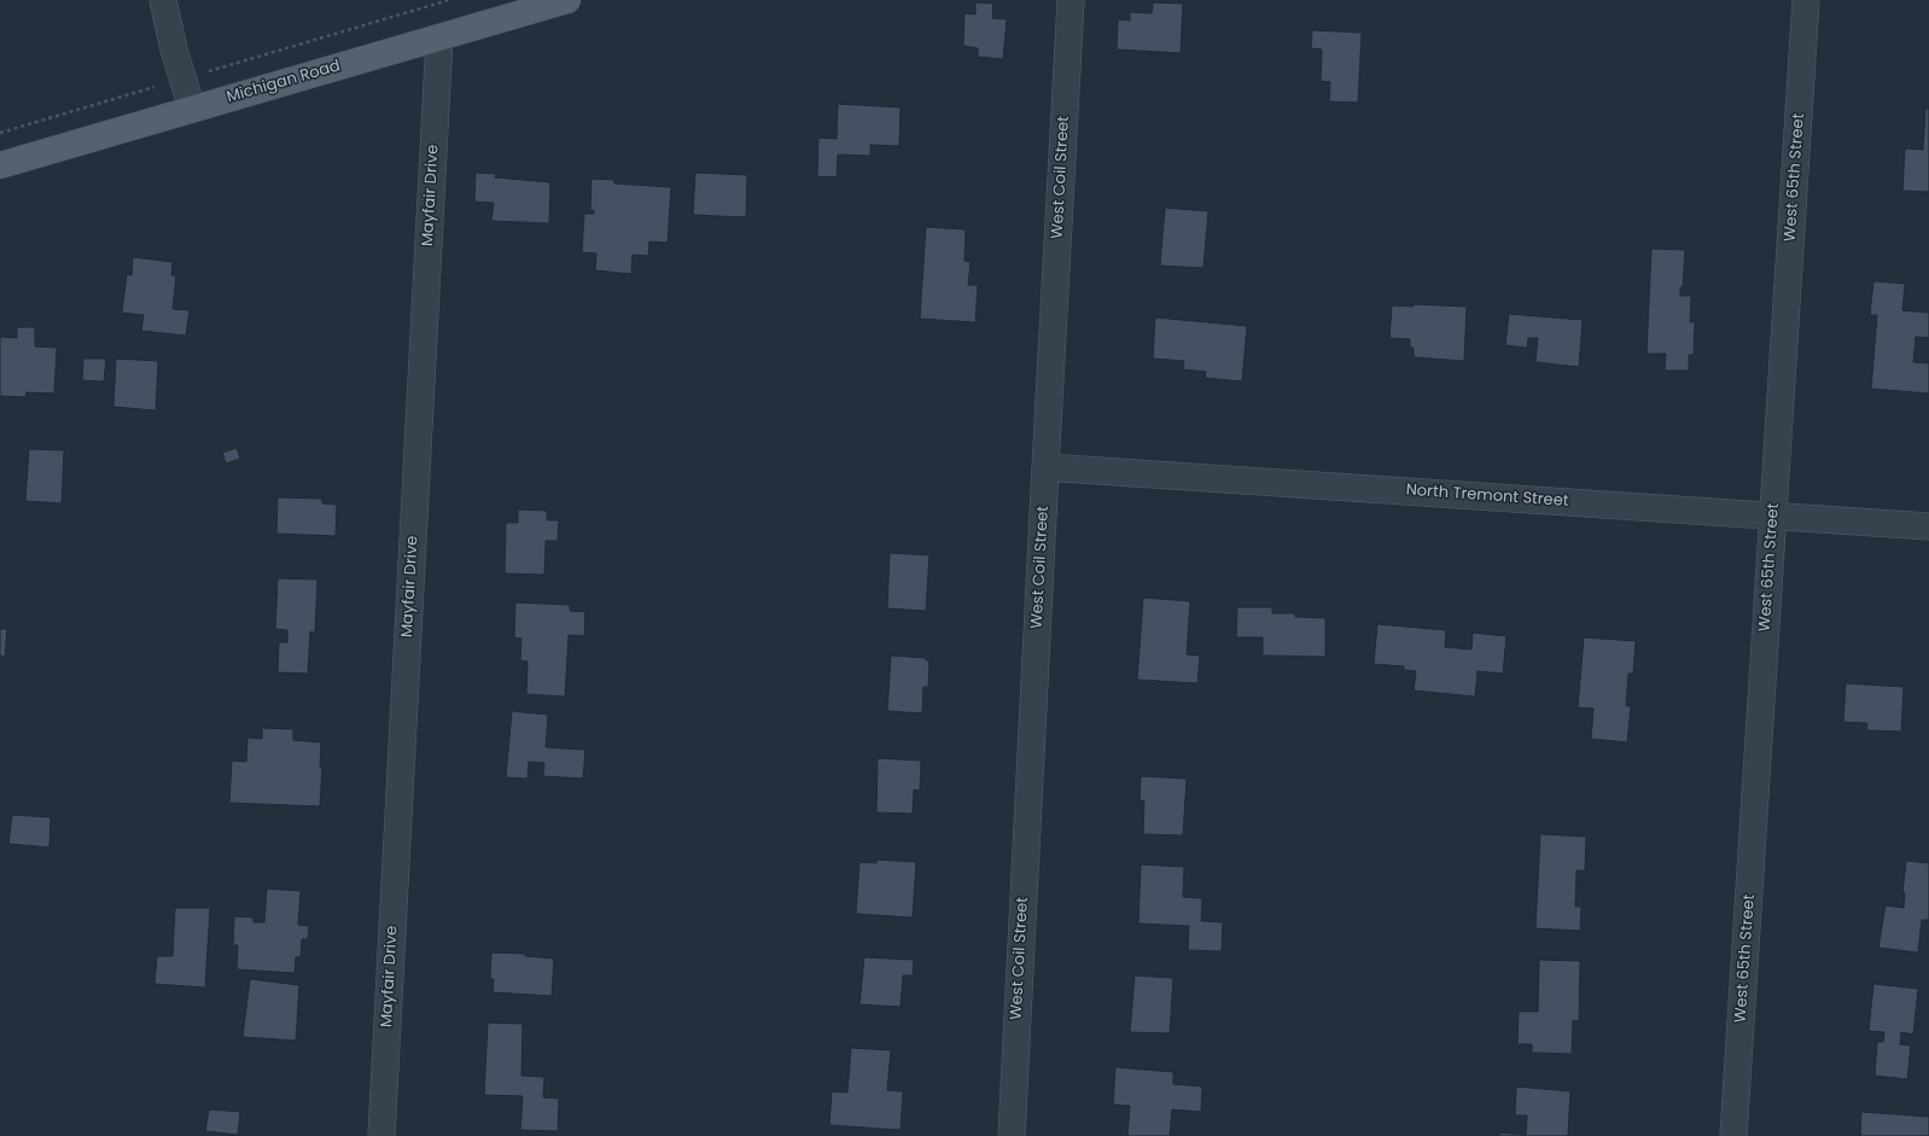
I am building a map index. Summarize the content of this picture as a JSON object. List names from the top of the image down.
{
  "streets": {
    "main road": ["Michigan Road"],
    "street": [
      "West Coil Street",
      "West 65th Street",
      "Mayfair Drive",
      "North Tremont Street"
    ]
  },
  "crossings": [
    ["Michigan Road", "Mayfair Drive"],
    ["West Coil Street", "North Tremont Street"],
    ["West 65th Street", "North Tremont Street"]
  ]
}
